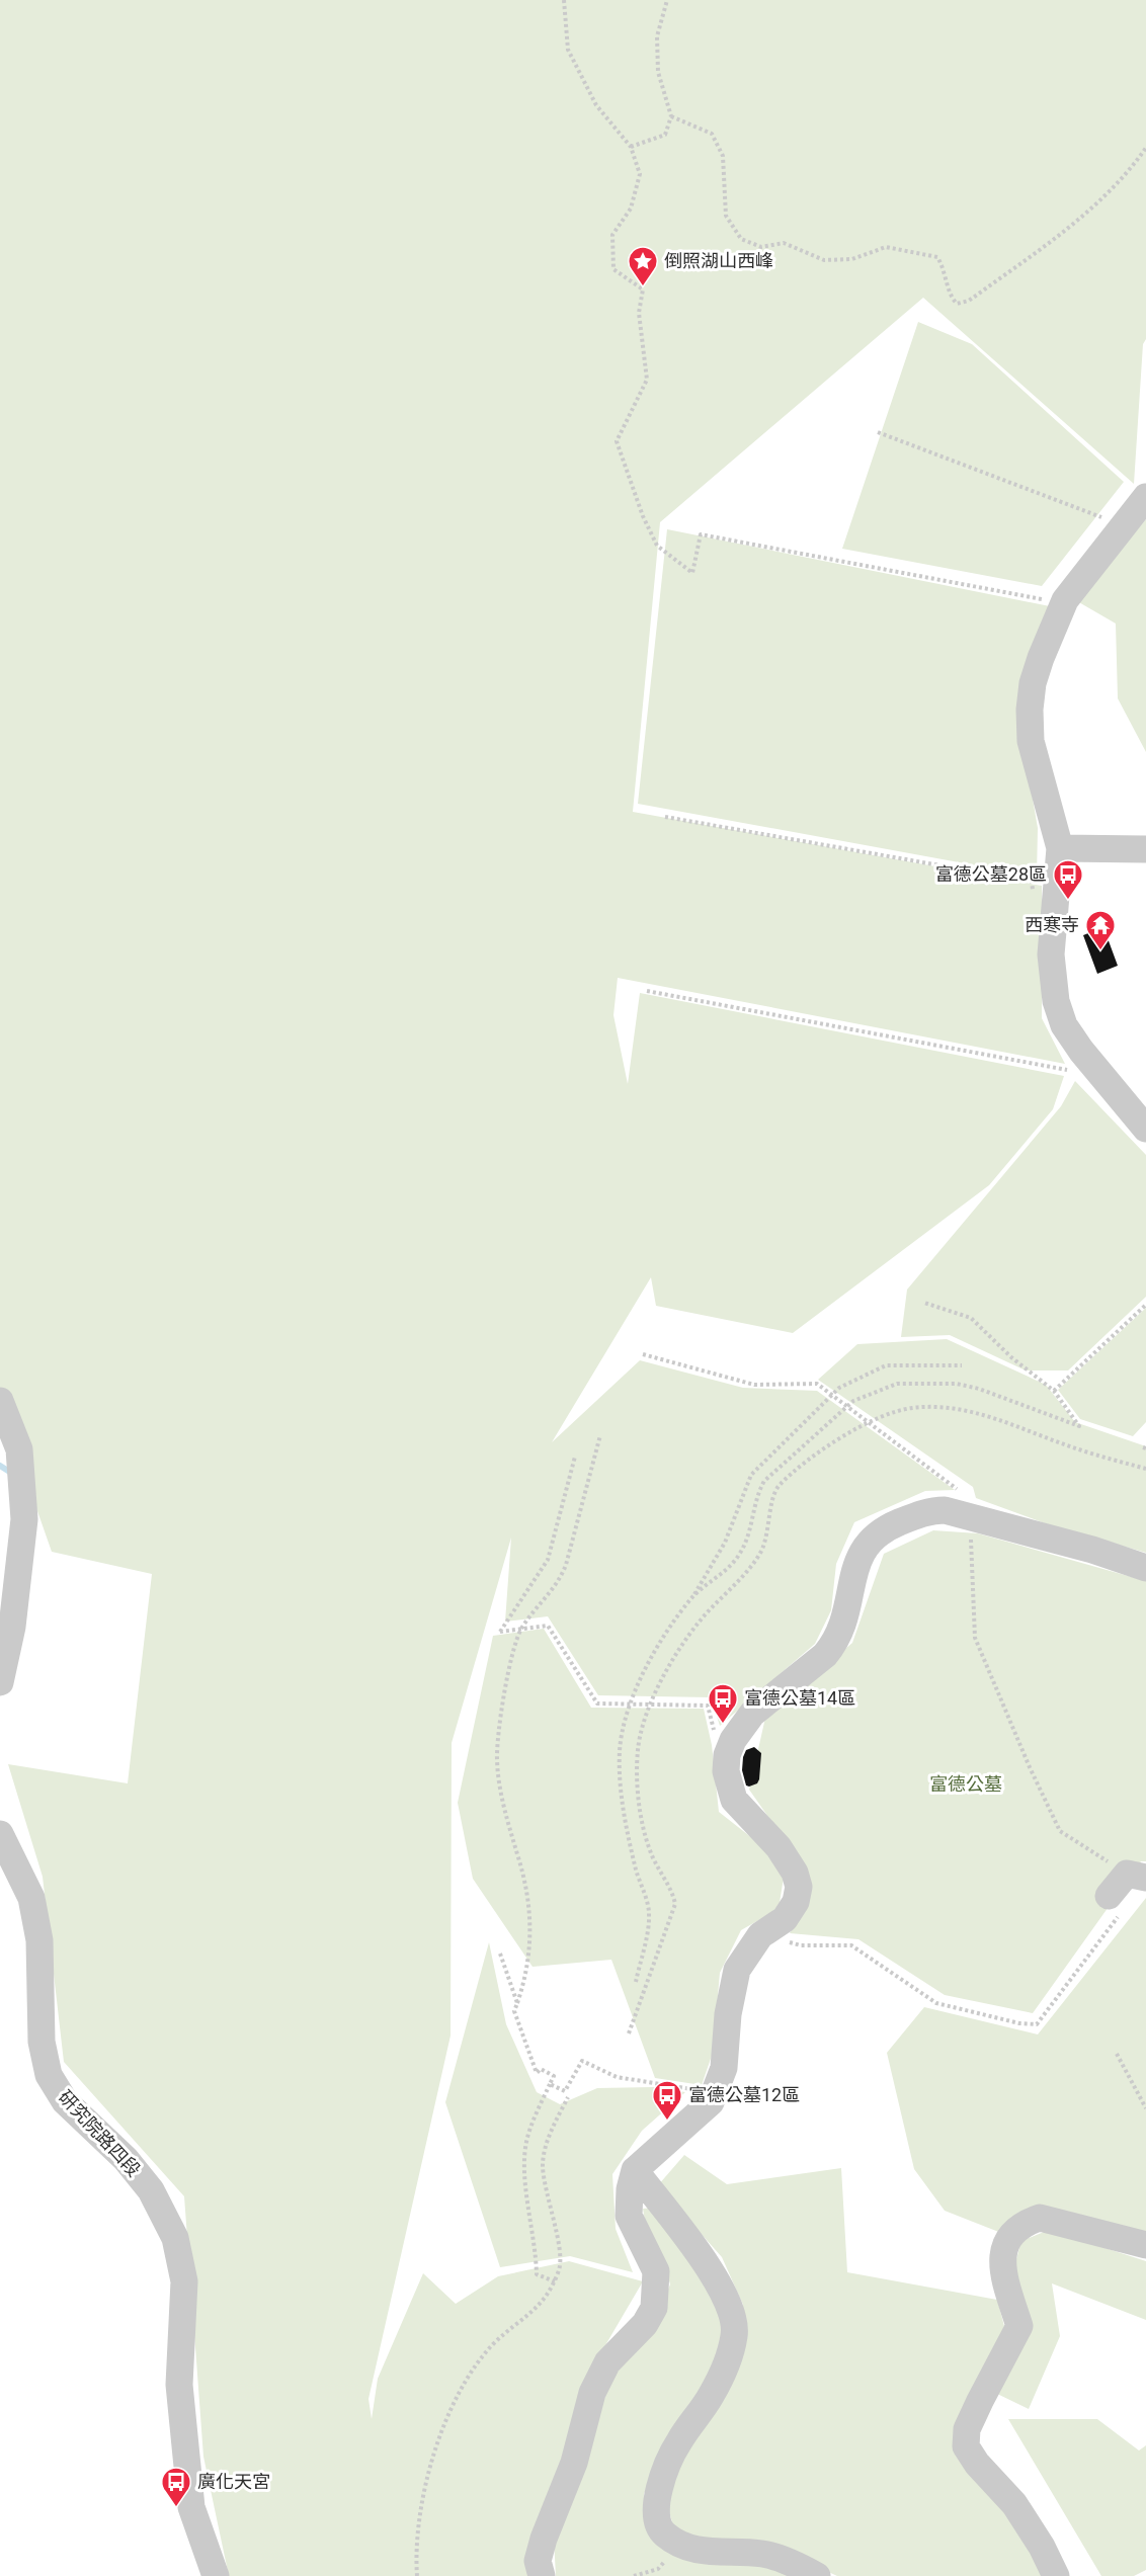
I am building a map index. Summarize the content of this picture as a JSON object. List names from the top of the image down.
{
  "streets": {
    "street": ["研究院路四段"]
  },
  "parks": ["富德公墓"],
  "places": {
    "place": ["倒照湖山西峰"],
    "bus stop": [
      "富德公墓28區",
      "富德公墓14區",
      "富德公墓12區",
      "廣化天宮"
    ],
    "temple": ["西寒寺"]
  }
}
